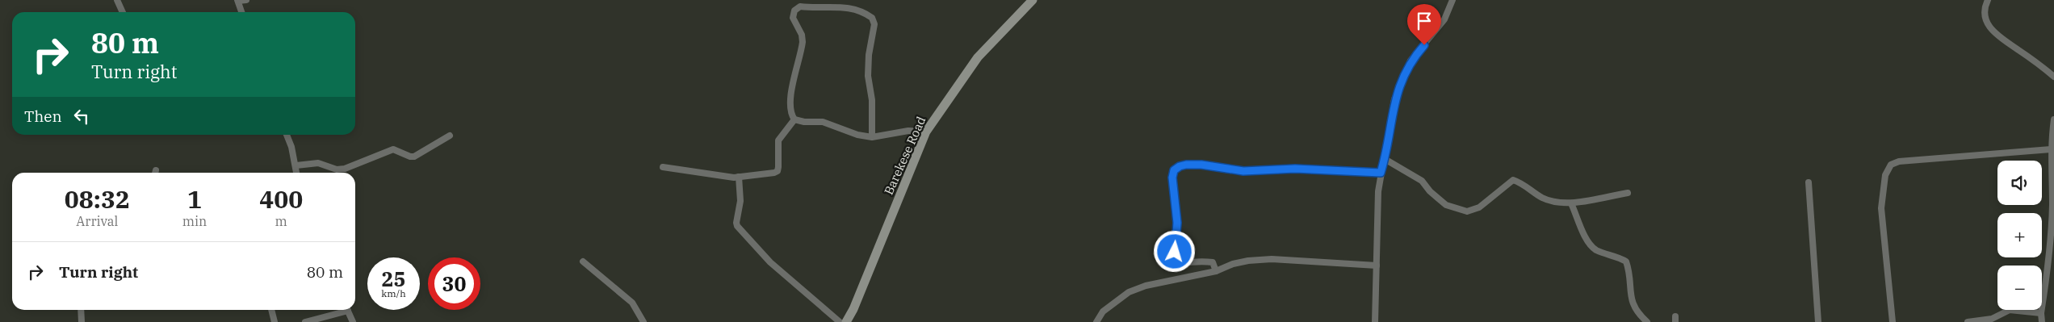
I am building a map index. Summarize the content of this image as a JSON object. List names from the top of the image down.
{
  "streets": {
    "main road": ["Barekese Road"]
  },
  "page": {
    "turn": ["80 m", "Turn right"],
    "then": "Then",
    "map_buttons": ["+", "−"],
    "eta": [
      "08:32",
      "Arrival",
      "1",
      "min",
      "400",
      "m"
    ],
    "list": [
      {
        "name": "Turn right",
        "value": "80 m"
      }
    ],
    "speed": "25 km/h",
    "limit": "30"
  }
}
